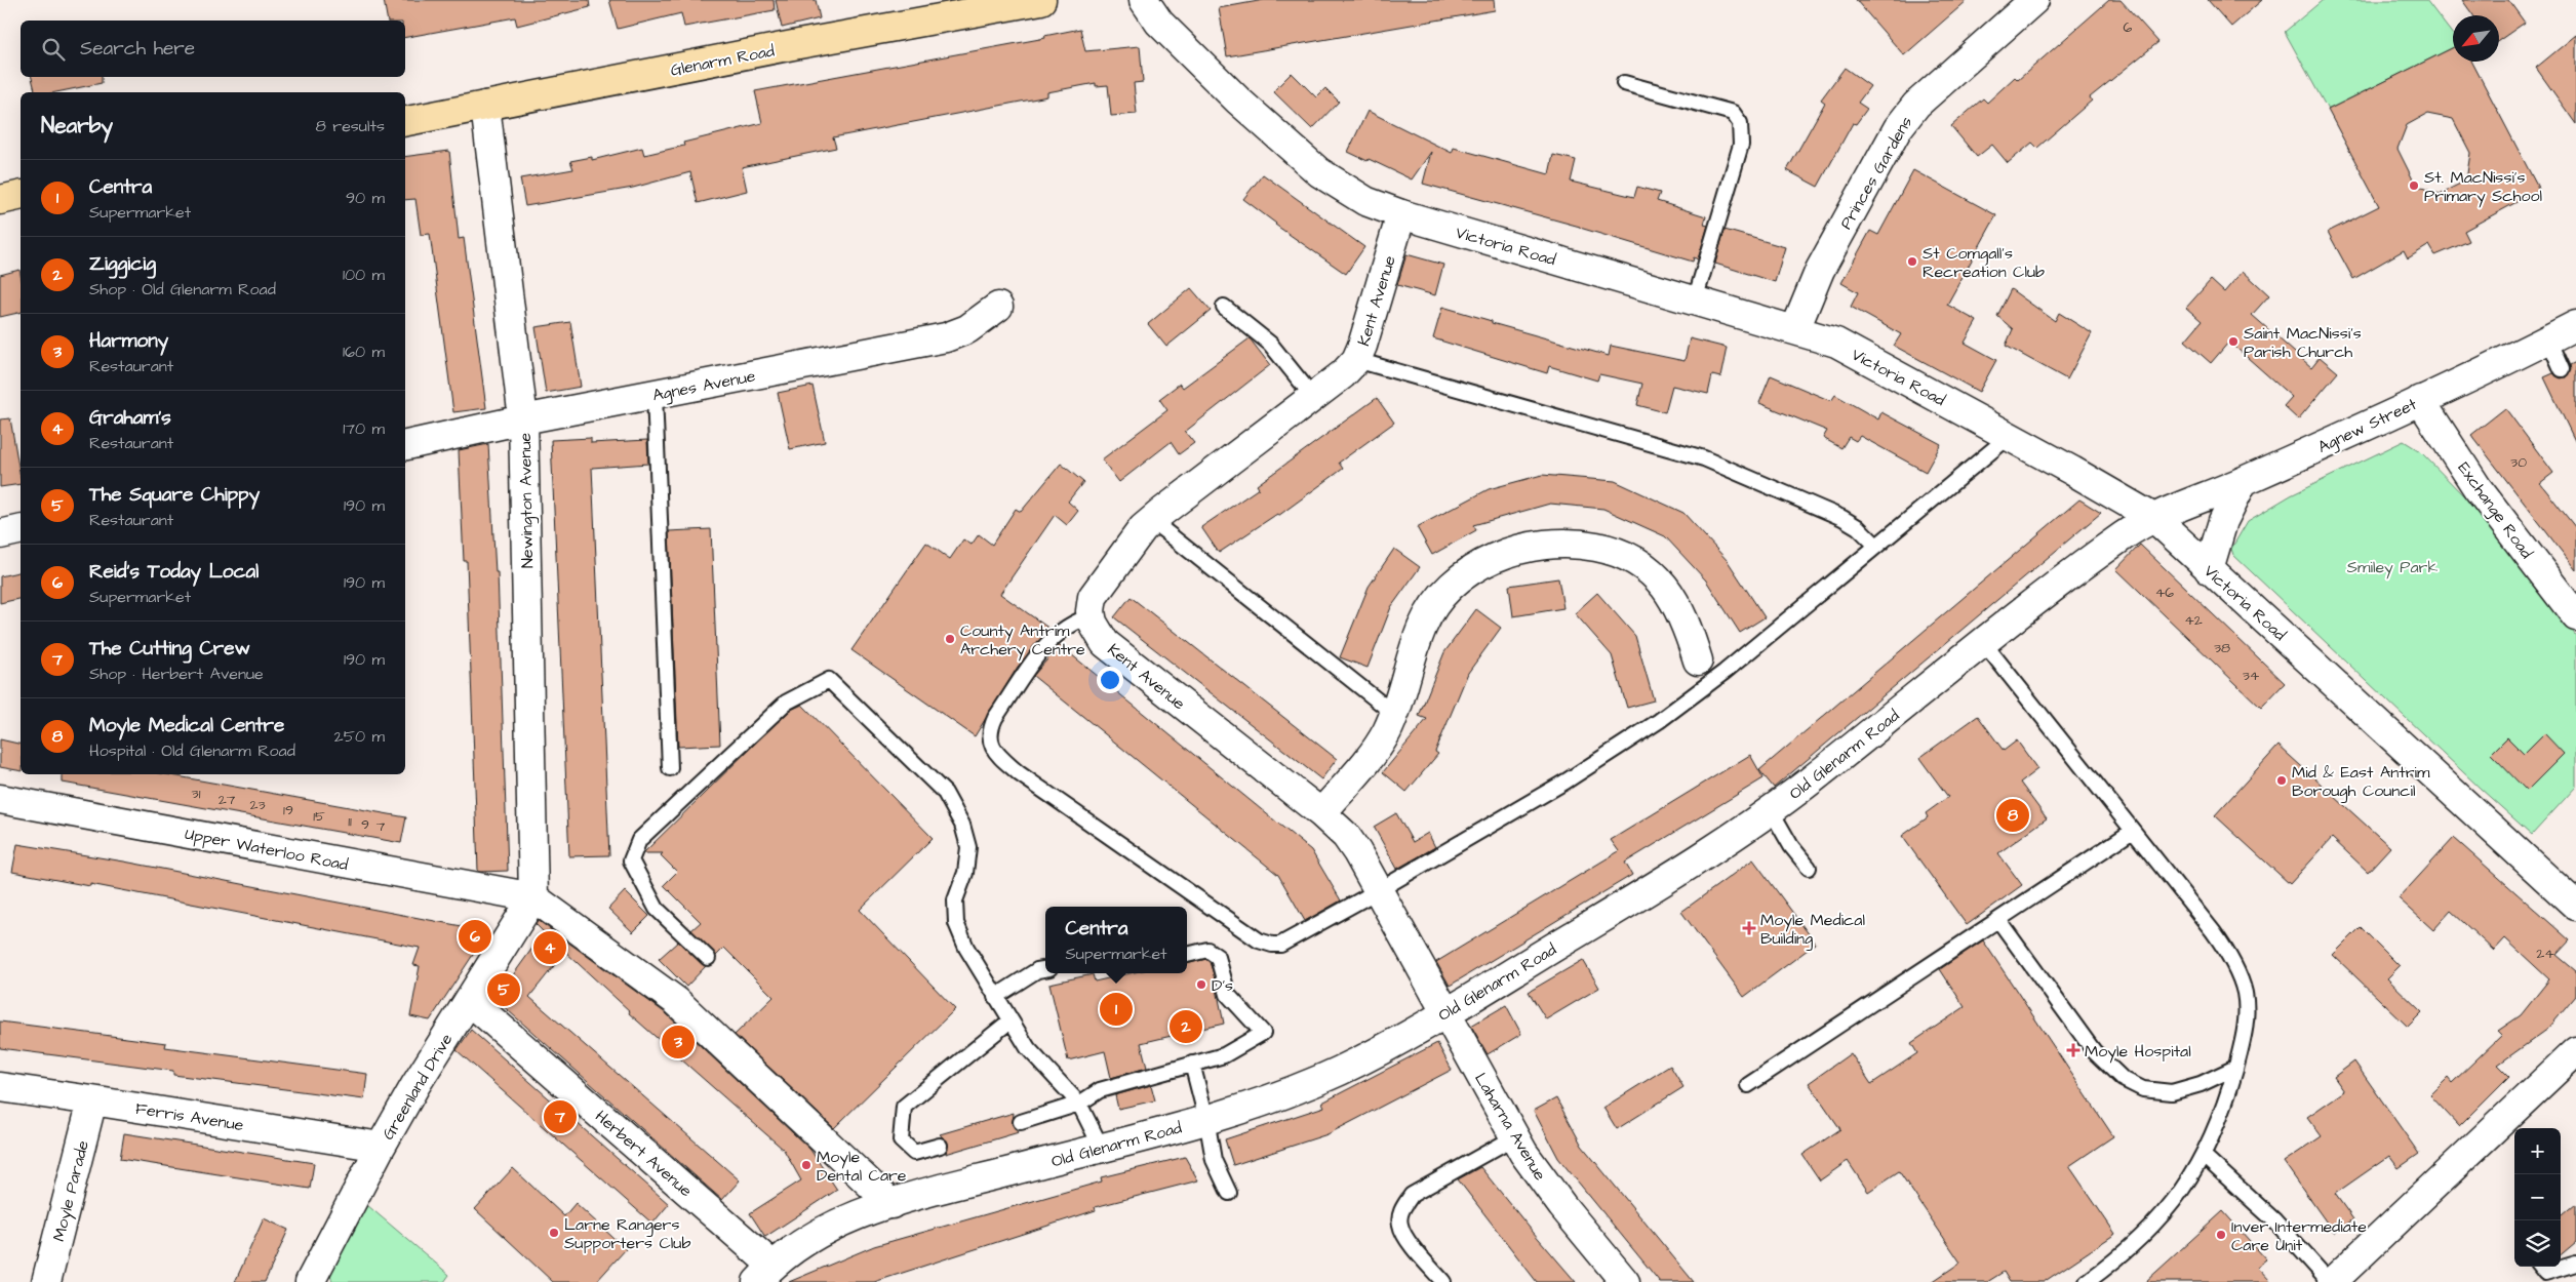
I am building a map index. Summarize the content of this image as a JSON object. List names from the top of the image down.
{
  "streets": {
    "main road": ["Glenarm Road"],
    "street": [
      "Princes Gardens",
      "Victoria Road",
      "Kent Avenue",
      "Agnes Avenue",
      "Agnew Street",
      "Newington Avenue",
      "Exchange Road",
      "Old Glenarm Road",
      "Upper Waterloo Road",
      "Greenland Drive",
      "Ferris Avenue",
      "Laharna Avenue",
      "Herbert Avenue",
      "Moyle Parade"
    ]
  },
  "crossings": [
    ["Glenarm Road", "Newington Avenue"],
    ["Princes Gardens", "Victoria Road"],
    ["Victoria Road", "Kent Avenue"],
    ["Victoria Road", "Agnew Street"],
    ["Victoria Road", "Old Glenarm Road"],
    ["Kent Avenue", "Old Glenarm Road"],
    ["Kent Avenue", "Laharna Avenue"],
    ["Agnes Avenue", "Newington Avenue"],
    ["Agnew Street", "Exchange Road"],
    ["Agnew Street", "Old Glenarm Road"],
    ["Newington Avenue", "Upper Waterloo Road"],
    ["Newington Avenue", "Greenland Drive"],
    ["Old Glenarm Road", "Laharna Avenue"],
    ["Old Glenarm Road", "Herbert Avenue"],
    ["Upper Waterloo Road", "Greenland Drive"],
    ["Greenland Drive", "Ferris Avenue"],
    ["Greenland Drive", "Herbert Avenue"],
    ["Ferris Avenue", "Moyle Parade"]
  ],
  "parks": ["Smiley Park"],
  "places": {
    "other": [
      "St. MacNissi's Primary School",
      "St Comgall's Recreation Club",
      "Saint MacNissi's Parish Church",
      "County Antrim Archery Centre",
      "Mid & East Antrim Borough Council",
      "D's",
      "Moyle Dental Care",
      "Larne Rangers Supporters Club",
      "Inver Intermediate Care Unit"
    ],
    "health": ["Moyle Medical Building", "Moyle Hospital"]
  },
  "house_numbers": [
    "6",
    "30",
    "46",
    "42",
    "38",
    "34",
    "31",
    "27",
    "23",
    "19",
    "15",
    "11",
    "9",
    "7",
    "24"
  ],
  "north": "bottom left",
  "page": {
    "search": "Search here",
    "heading": ["Nearby", "8 results"],
    "list": [
      {
        "mark": "1",
        "name": "Centra",
        "note": "Supermarket",
        "value": "90 m"
      },
      {
        "mark": "2",
        "name": "Ziggicig",
        "note": "Shop · Old Glenarm Road",
        "value": "100 m"
      },
      {
        "mark": "3",
        "name": "Harmony",
        "note": "Restaurant",
        "value": "160 m"
      },
      {
        "mark": "4",
        "name": "Graham's",
        "note": "Restaurant",
        "value": "170 m"
      },
      {
        "mark": "5",
        "name": "The Square Chippy",
        "note": "Restaurant",
        "value": "190 m"
      },
      {
        "mark": "6",
        "name": "Reid's Today Local",
        "note": "Supermarket",
        "value": "190 m"
      },
      {
        "mark": "7",
        "name": "The Cutting Crew",
        "note": "Shop · Herbert Avenue",
        "value": "190 m"
      },
      {
        "mark": "8",
        "name": "Moyle Medical Centre",
        "note": "Hospital · Old Glenarm Road",
        "value": "250 m"
      }
    ],
    "pins": [
      "8",
      "6",
      "4",
      "5",
      "1",
      "2",
      "3",
      "7"
    ],
    "popup": ["Centra", "Supermarket"],
    "map_buttons": ["+", "−"]
  }
}
